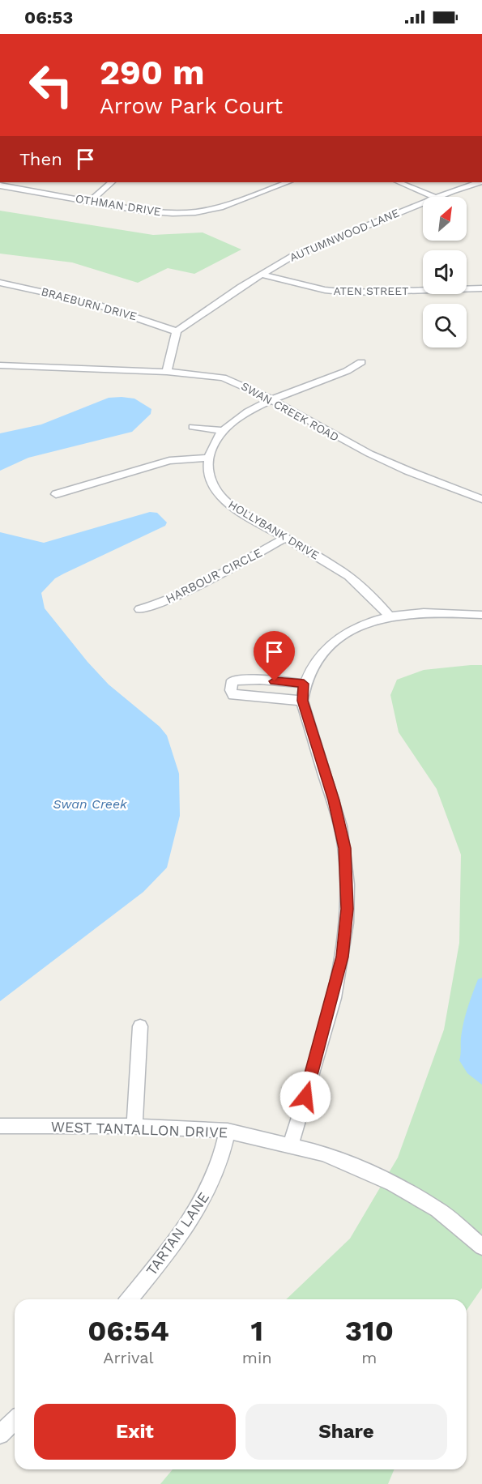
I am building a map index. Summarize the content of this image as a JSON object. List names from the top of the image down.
{
  "streets": {
    "street": [
      "OTHMAN DRIVE",
      "AUTUMNWOOD LANE",
      "ATEN STREET",
      "BRAEBURN DRIVE",
      "SWAN CREEK ROAD",
      "HOLLYBANK DRIVE",
      "HARBOUR CIRCLE",
      "WEST TANTALLON DRIVE",
      "TARTAN LANE"
    ]
  },
  "crossings": [
    ["AUTUMNWOOD LANE", "ATEN STREET"],
    ["AUTUMNWOOD LANE", "BRAEBURN DRIVE"],
    ["HOLLYBANK DRIVE", "HARBOUR CIRCLE"],
    ["WEST TANTALLON DRIVE", "TARTAN LANE"]
  ],
  "water": ["Swan Creek"],
  "north": "top right",
  "page": {
    "status": "06:53",
    "turn": ["290 m", "Arrow Park Court"],
    "then": "Then",
    "eta": [
      "06:54",
      "Arrival",
      "1",
      "min",
      "310",
      "m"
    ],
    "buttons": ["Exit", "Share"]
  }
}
